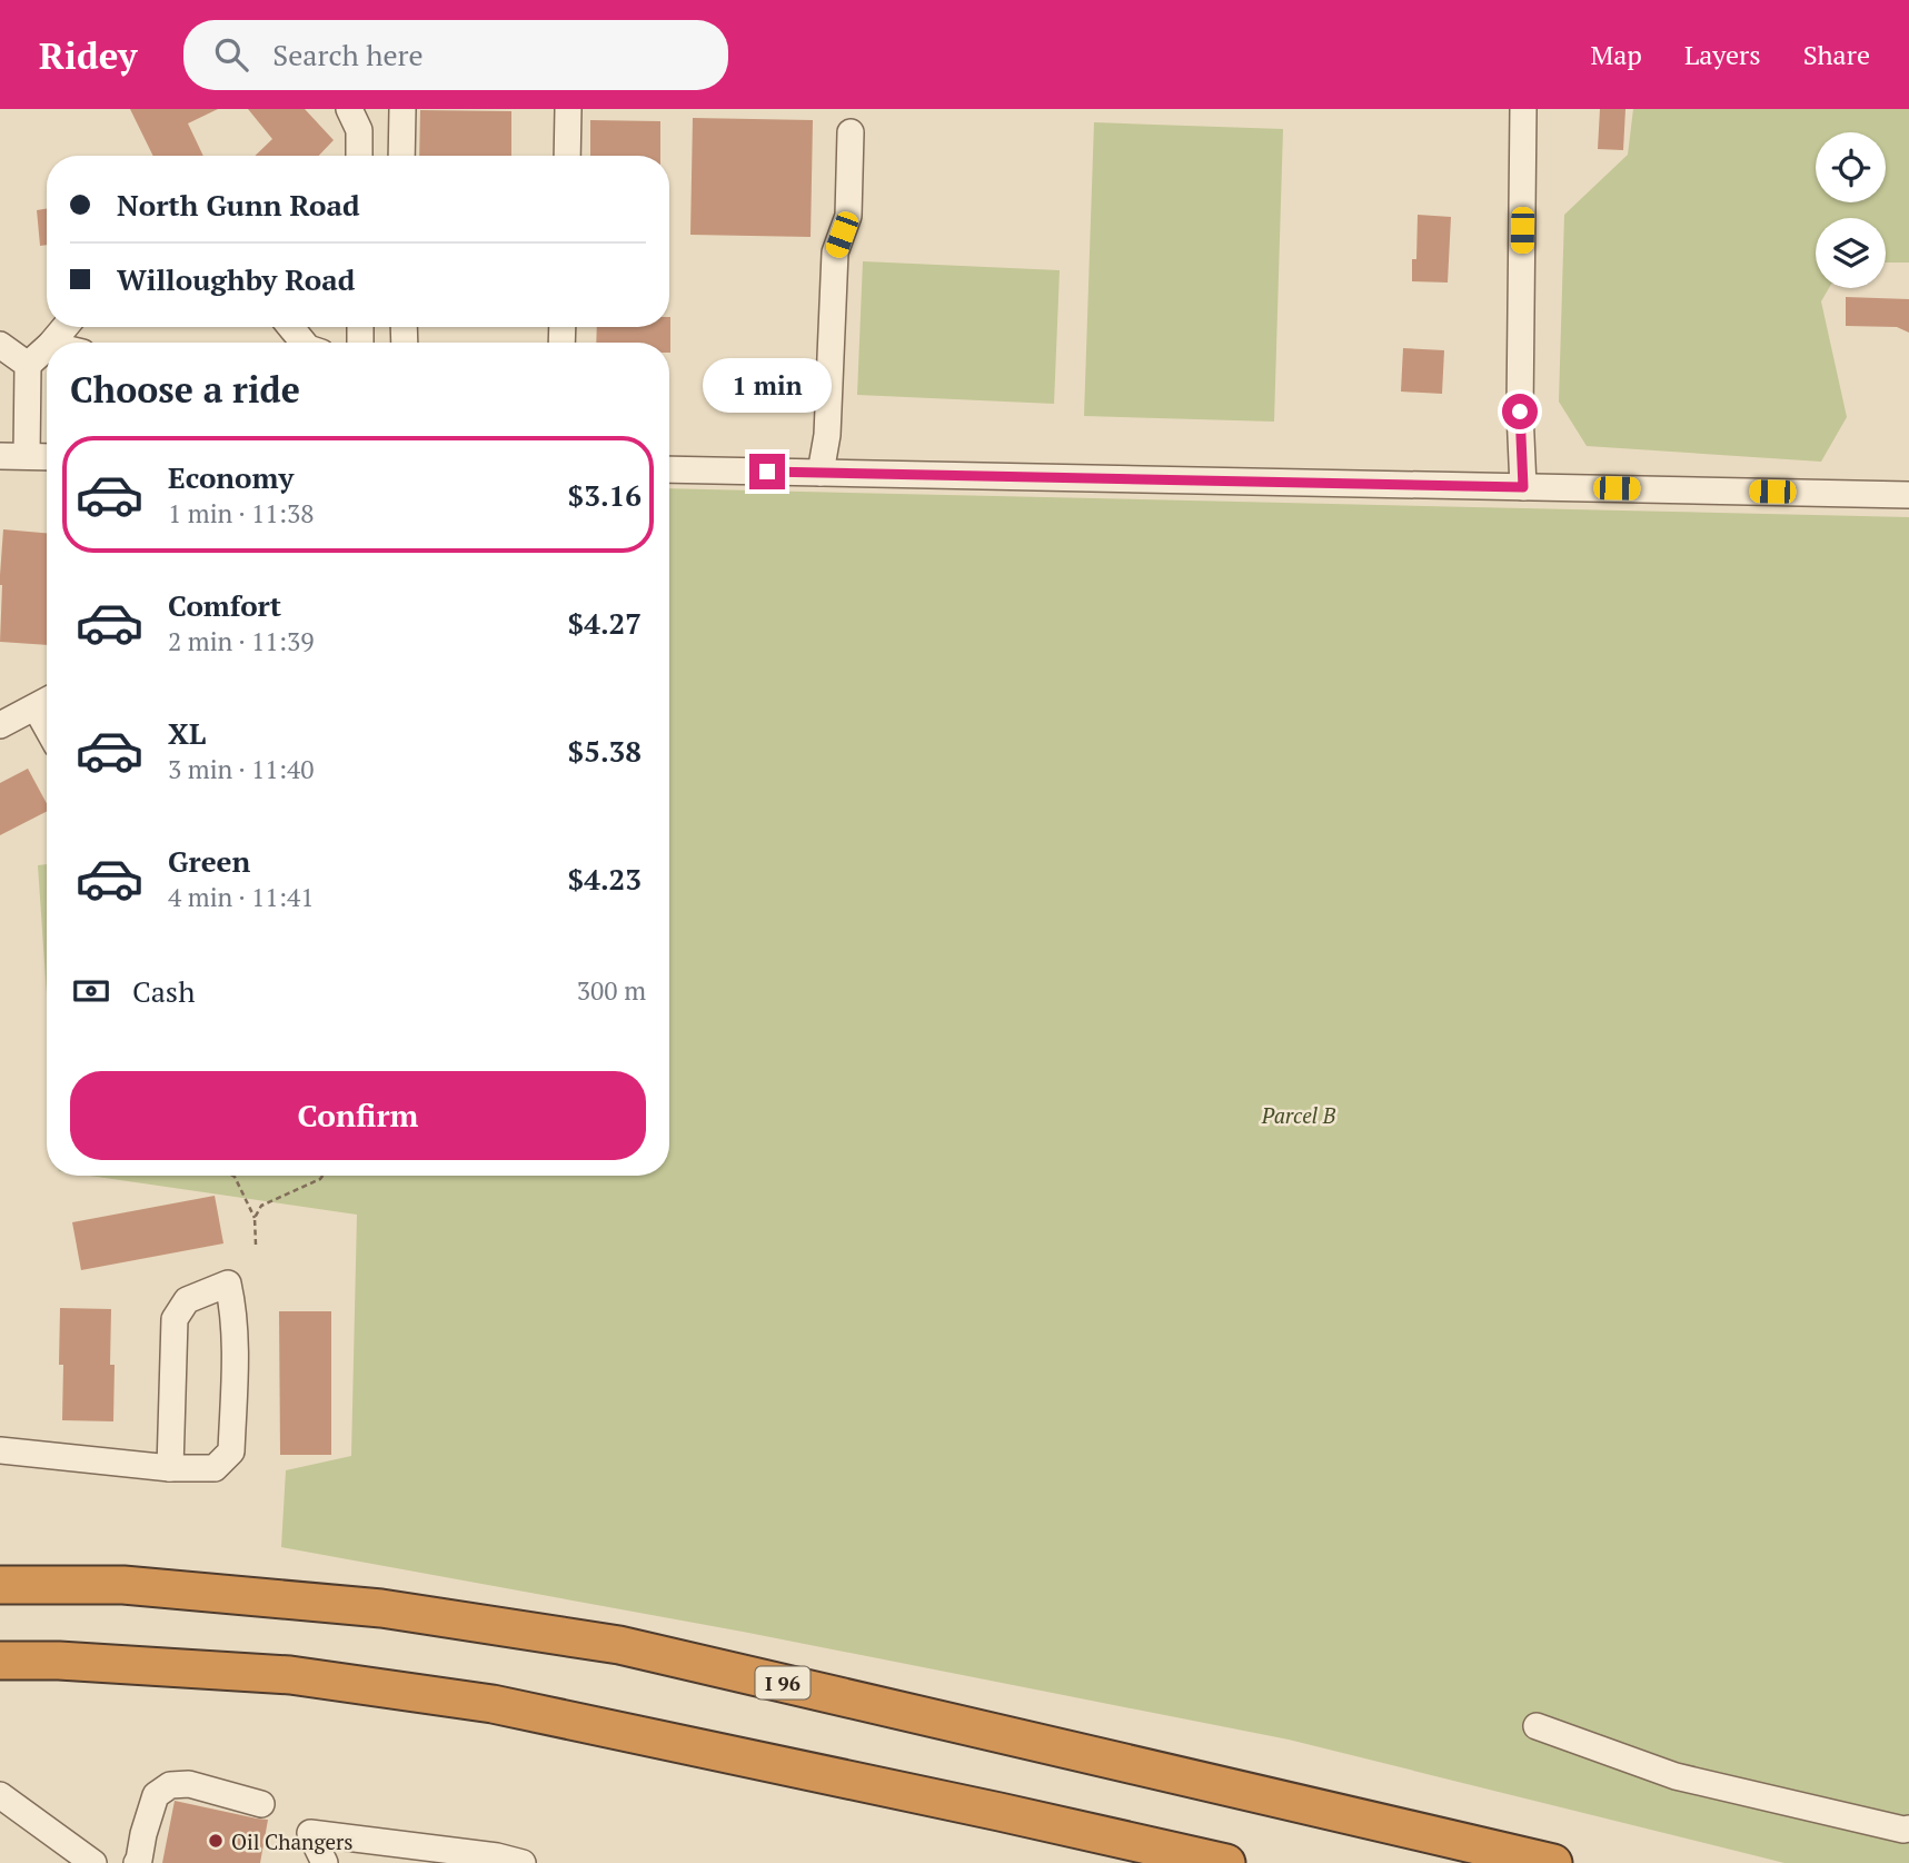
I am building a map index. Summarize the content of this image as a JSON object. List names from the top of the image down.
{
  "streets": {
    "highway": ["I 96"]
  },
  "parks": ["Parcel B"],
  "places": ["Oil Changers"],
  "page": {
    "header": "Ridey",
    "search": "Search here",
    "nav": ["Map", "Layers", "Share"],
    "banner": ["North Gunn Road", "Willoughby Road"],
    "heading": "Choose a ride",
    "bubble": "1 min",
    "list": [
      {
        "name": "Economy",
        "note": "1 min · 11:38",
        "value": "$3.16"
      },
      {
        "name": "Comfort",
        "note": "2 min · 11:39",
        "value": "$4.27"
      },
      {
        "name": "XL",
        "note": "3 min · 11:40",
        "value": "$5.38"
      },
      {
        "name": "Green",
        "note": "4 min · 11:41",
        "value": "$4.23"
      }
    ],
    "pay": ["Cash", "300 m"],
    "buttons": "Confirm"
  }
}
